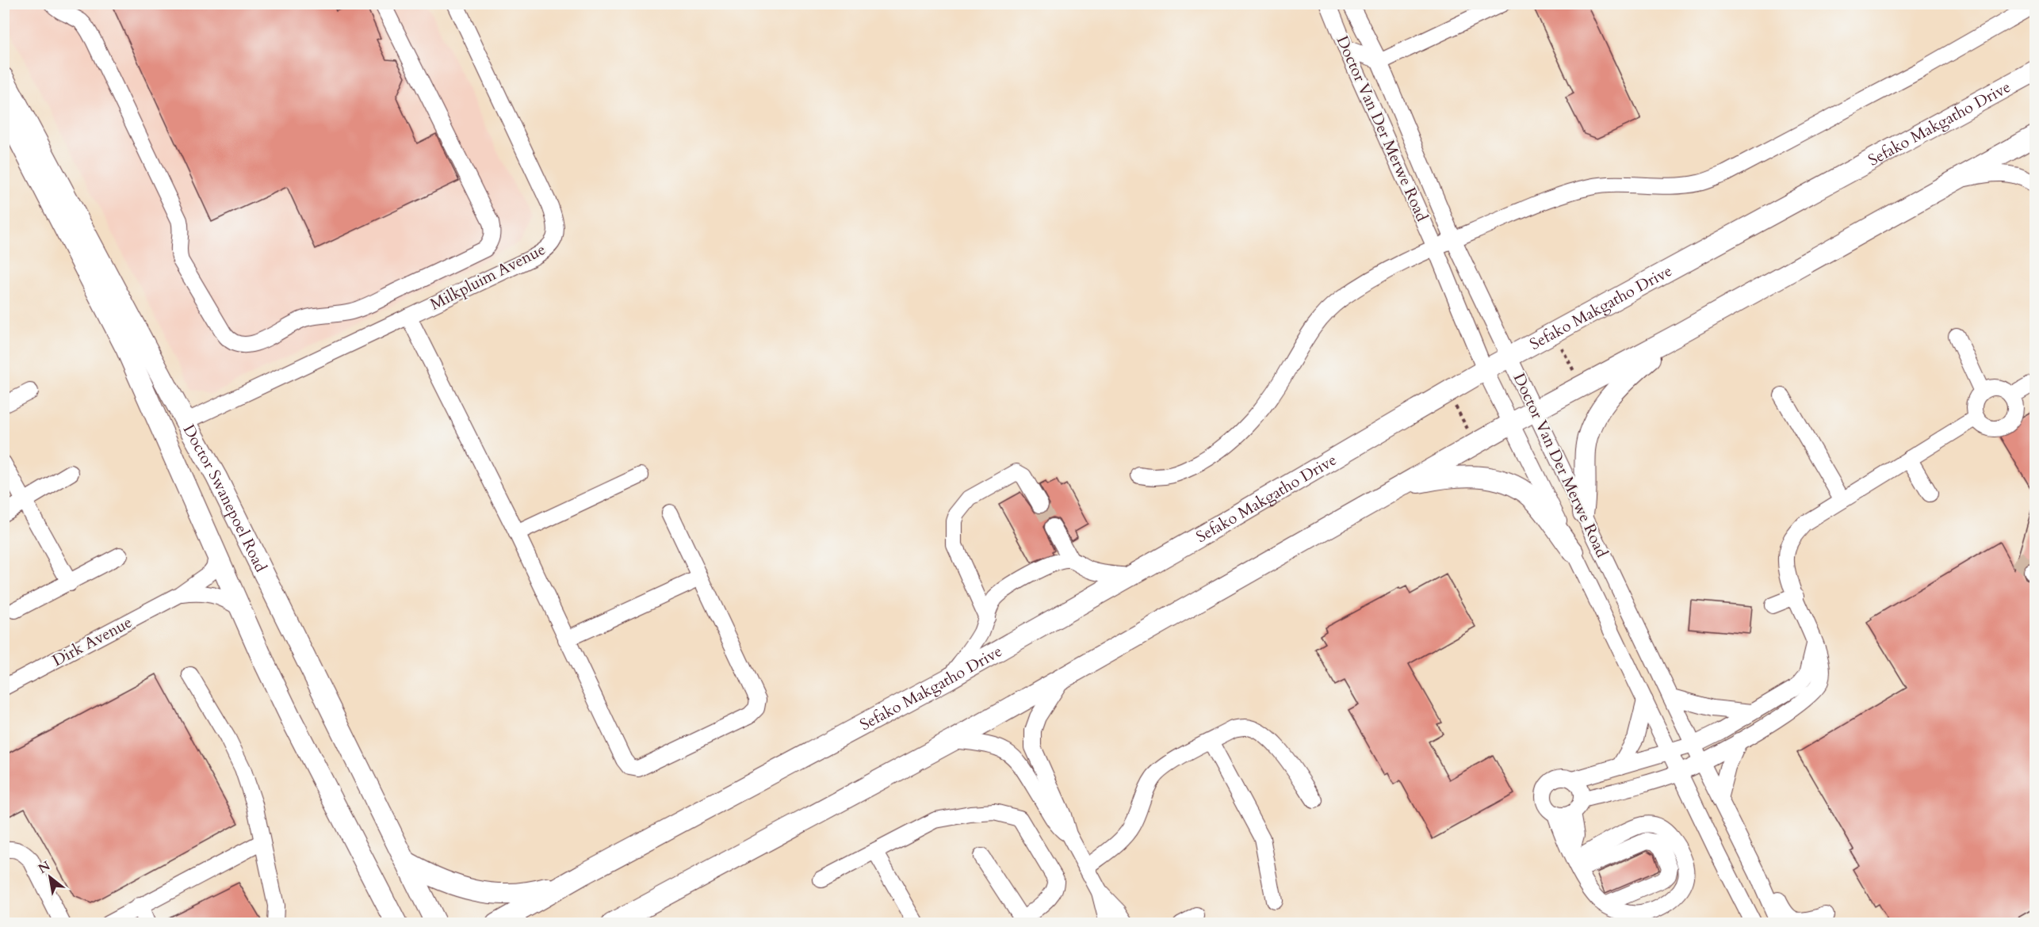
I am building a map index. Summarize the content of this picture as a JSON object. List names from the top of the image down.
{
  "streets": {
    "main road": ["Sefako Makgatho Drive", "Doctor Swanepoel Road"],
    "street": ["Doctor Van Der Merwe Road", "Milkpluim Avenue", "Dirk Avenue"]
  },
  "crossings": [
    ["Sefako Makgatho Drive", "Doctor Van Der Merwe Road"],
    ["Milkpluim Avenue", "Doctor Swanepoel Road"],
    ["Doctor Swanepoel Road", "Dirk Avenue"]
  ],
  "north": "top left"
}
